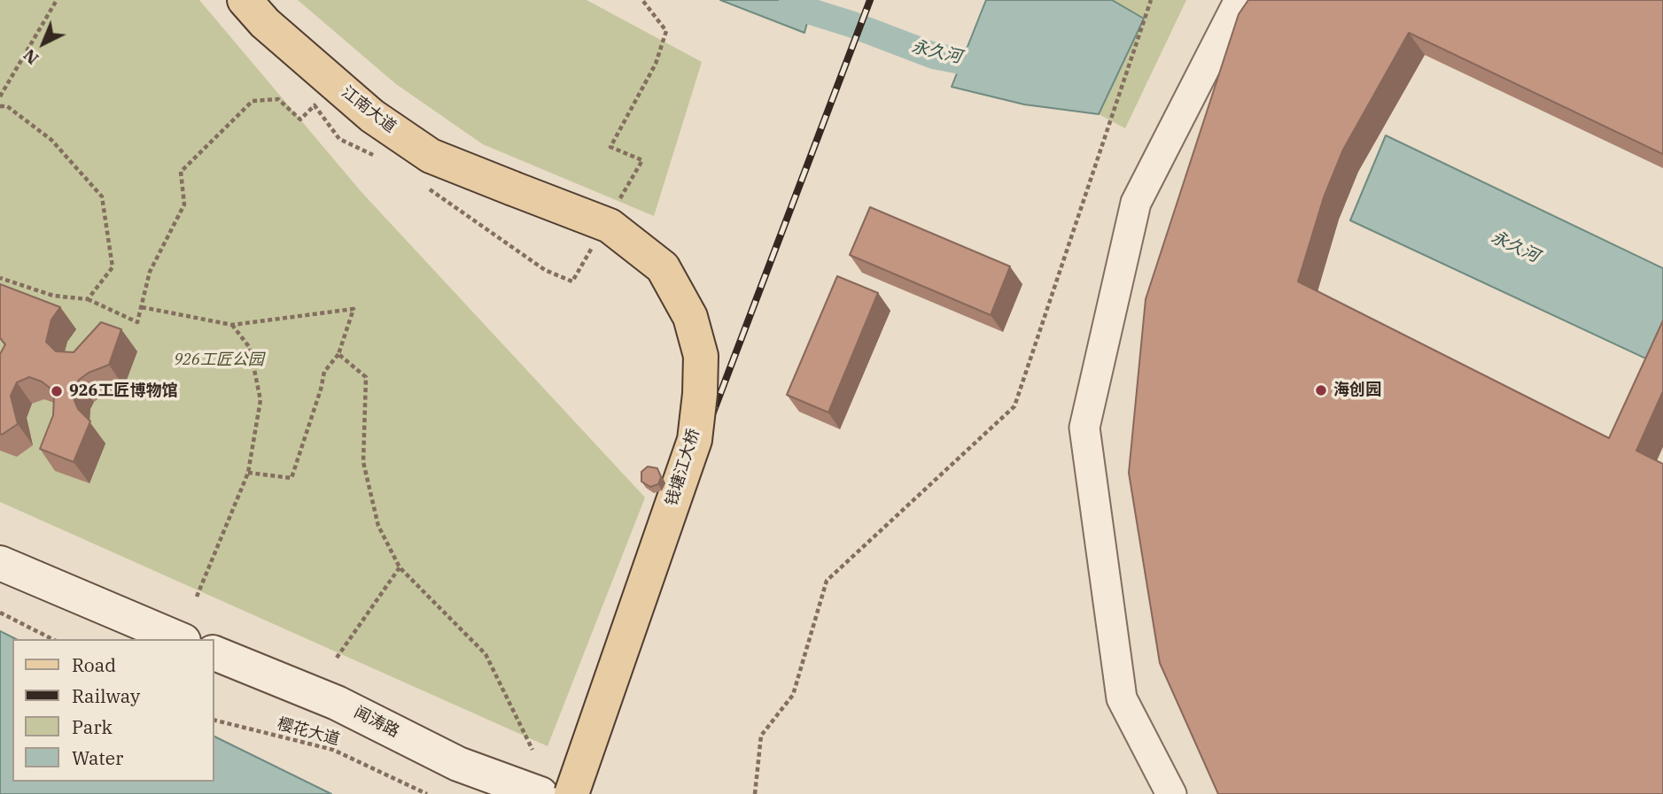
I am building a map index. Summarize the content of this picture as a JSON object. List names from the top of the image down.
{
  "streets": {
    "main road": ["江南大道", "钱塘江大桥", "闻涛路"],
    "path": ["樱花大道"]
  },
  "crossings": [
    ["江南大道", "钱塘江大桥"]
  ],
  "water": ["永久河"],
  "parks": ["926工匠公园"],
  "places": ["海创园", "926工匠博物馆"],
  "legend": [
    "Road",
    "Railway",
    "Park",
    "Water"
  ],
  "north": "bottom left"
}
